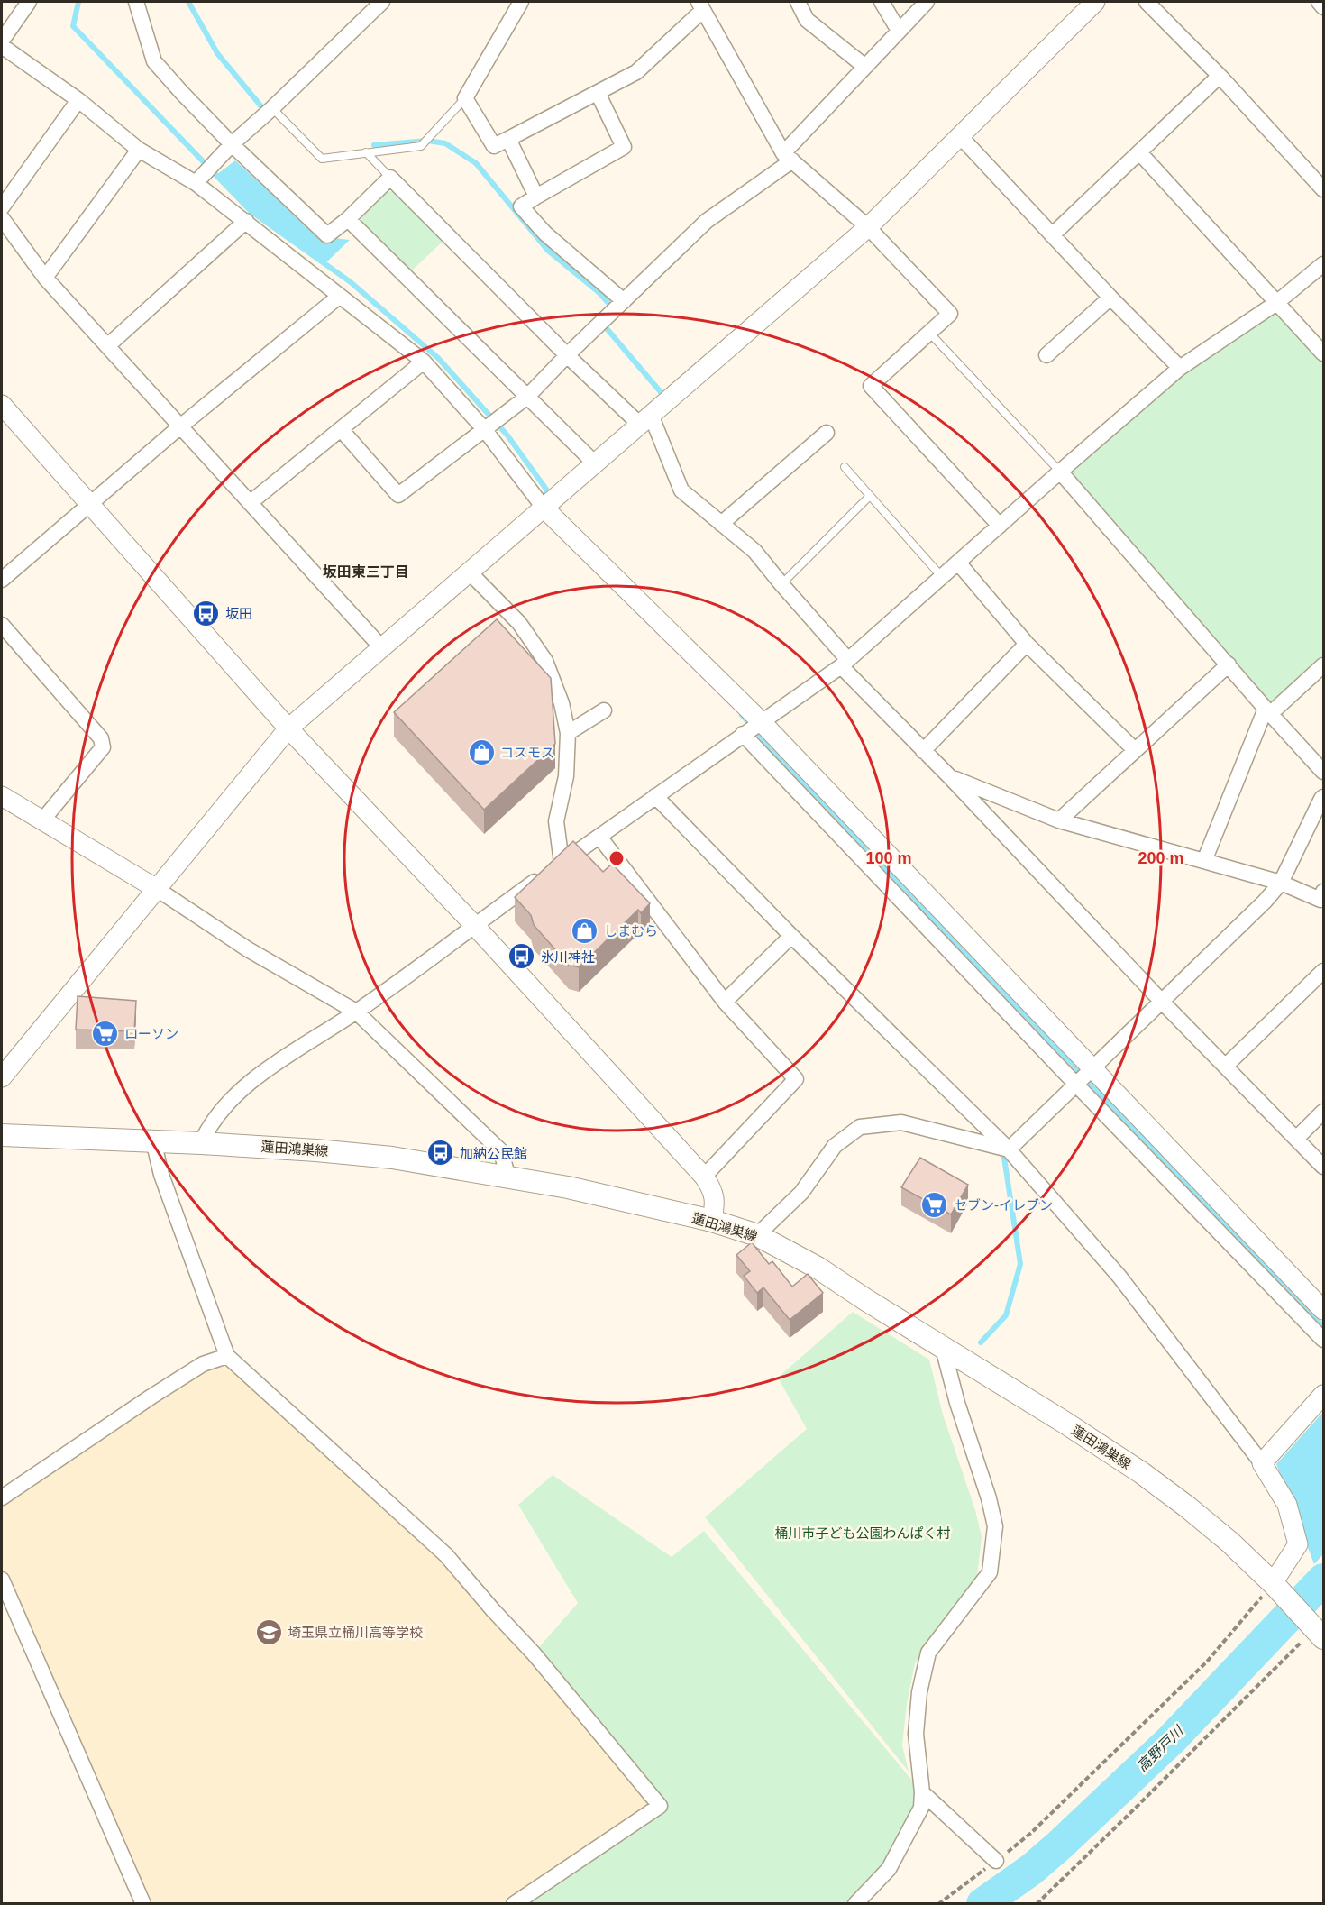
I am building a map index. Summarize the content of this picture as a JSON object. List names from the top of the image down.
{
  "streets": {
    "main road": ["蓮田鴻巣線"]
  },
  "districts": ["坂田東三丁目"],
  "water": ["高野戸川"],
  "parks": ["桶川市子ども公園わんぱく村"],
  "places": {
    "bus stop": ["坂田", "氷川神社", "加納公民館"],
    "shop": ["コスモス", "しまむら"],
    "supermarket": ["ローソン", "セブン-イレブン"],
    "school or university": ["埼玉県立桶川高等学校"]
  },
  "rings": ["100 m", "200 m"]
}
